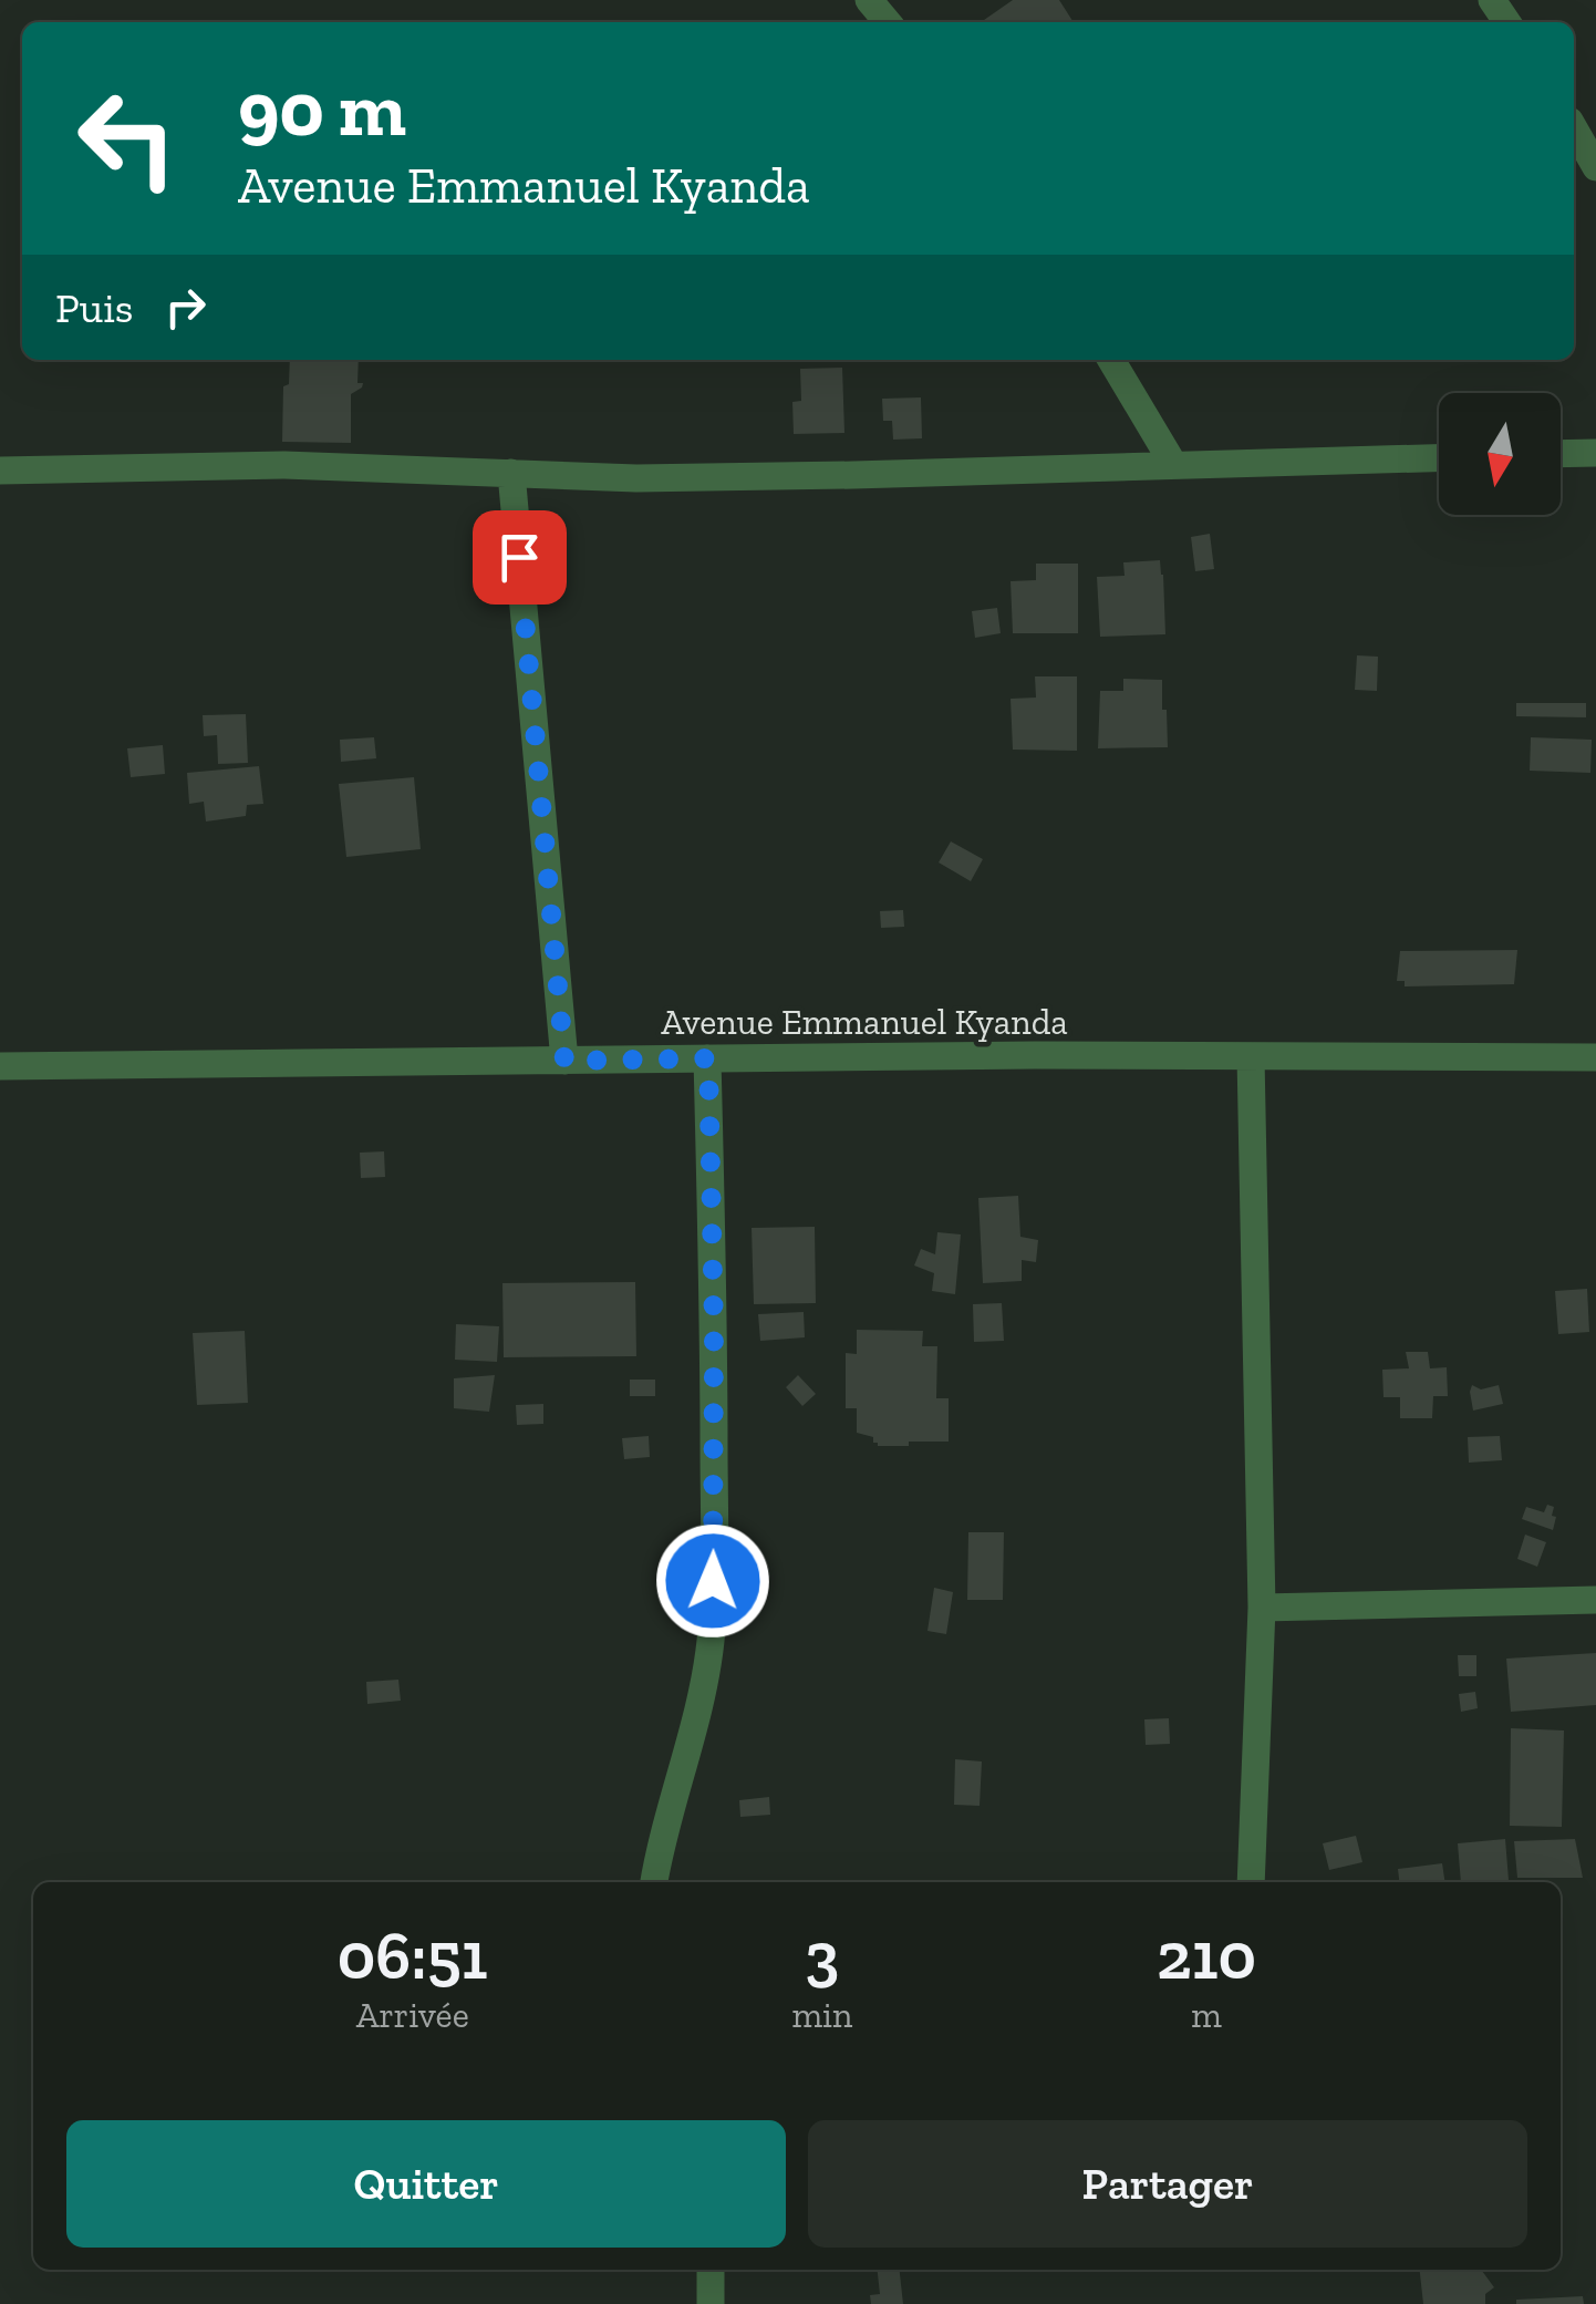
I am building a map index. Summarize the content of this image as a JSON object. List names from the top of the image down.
{
  "streets": {
    "street": ["Avenue Emmanuel Kyanda"]
  },
  "north": "bottom",
  "page": {
    "turn": ["90 m", "Avenue Emmanuel Kyanda"],
    "then": "Puis",
    "eta": [
      "06:51",
      "Arrivée",
      "3",
      "min",
      "210",
      "m"
    ],
    "buttons": ["Quitter", "Partager"]
  }
}
